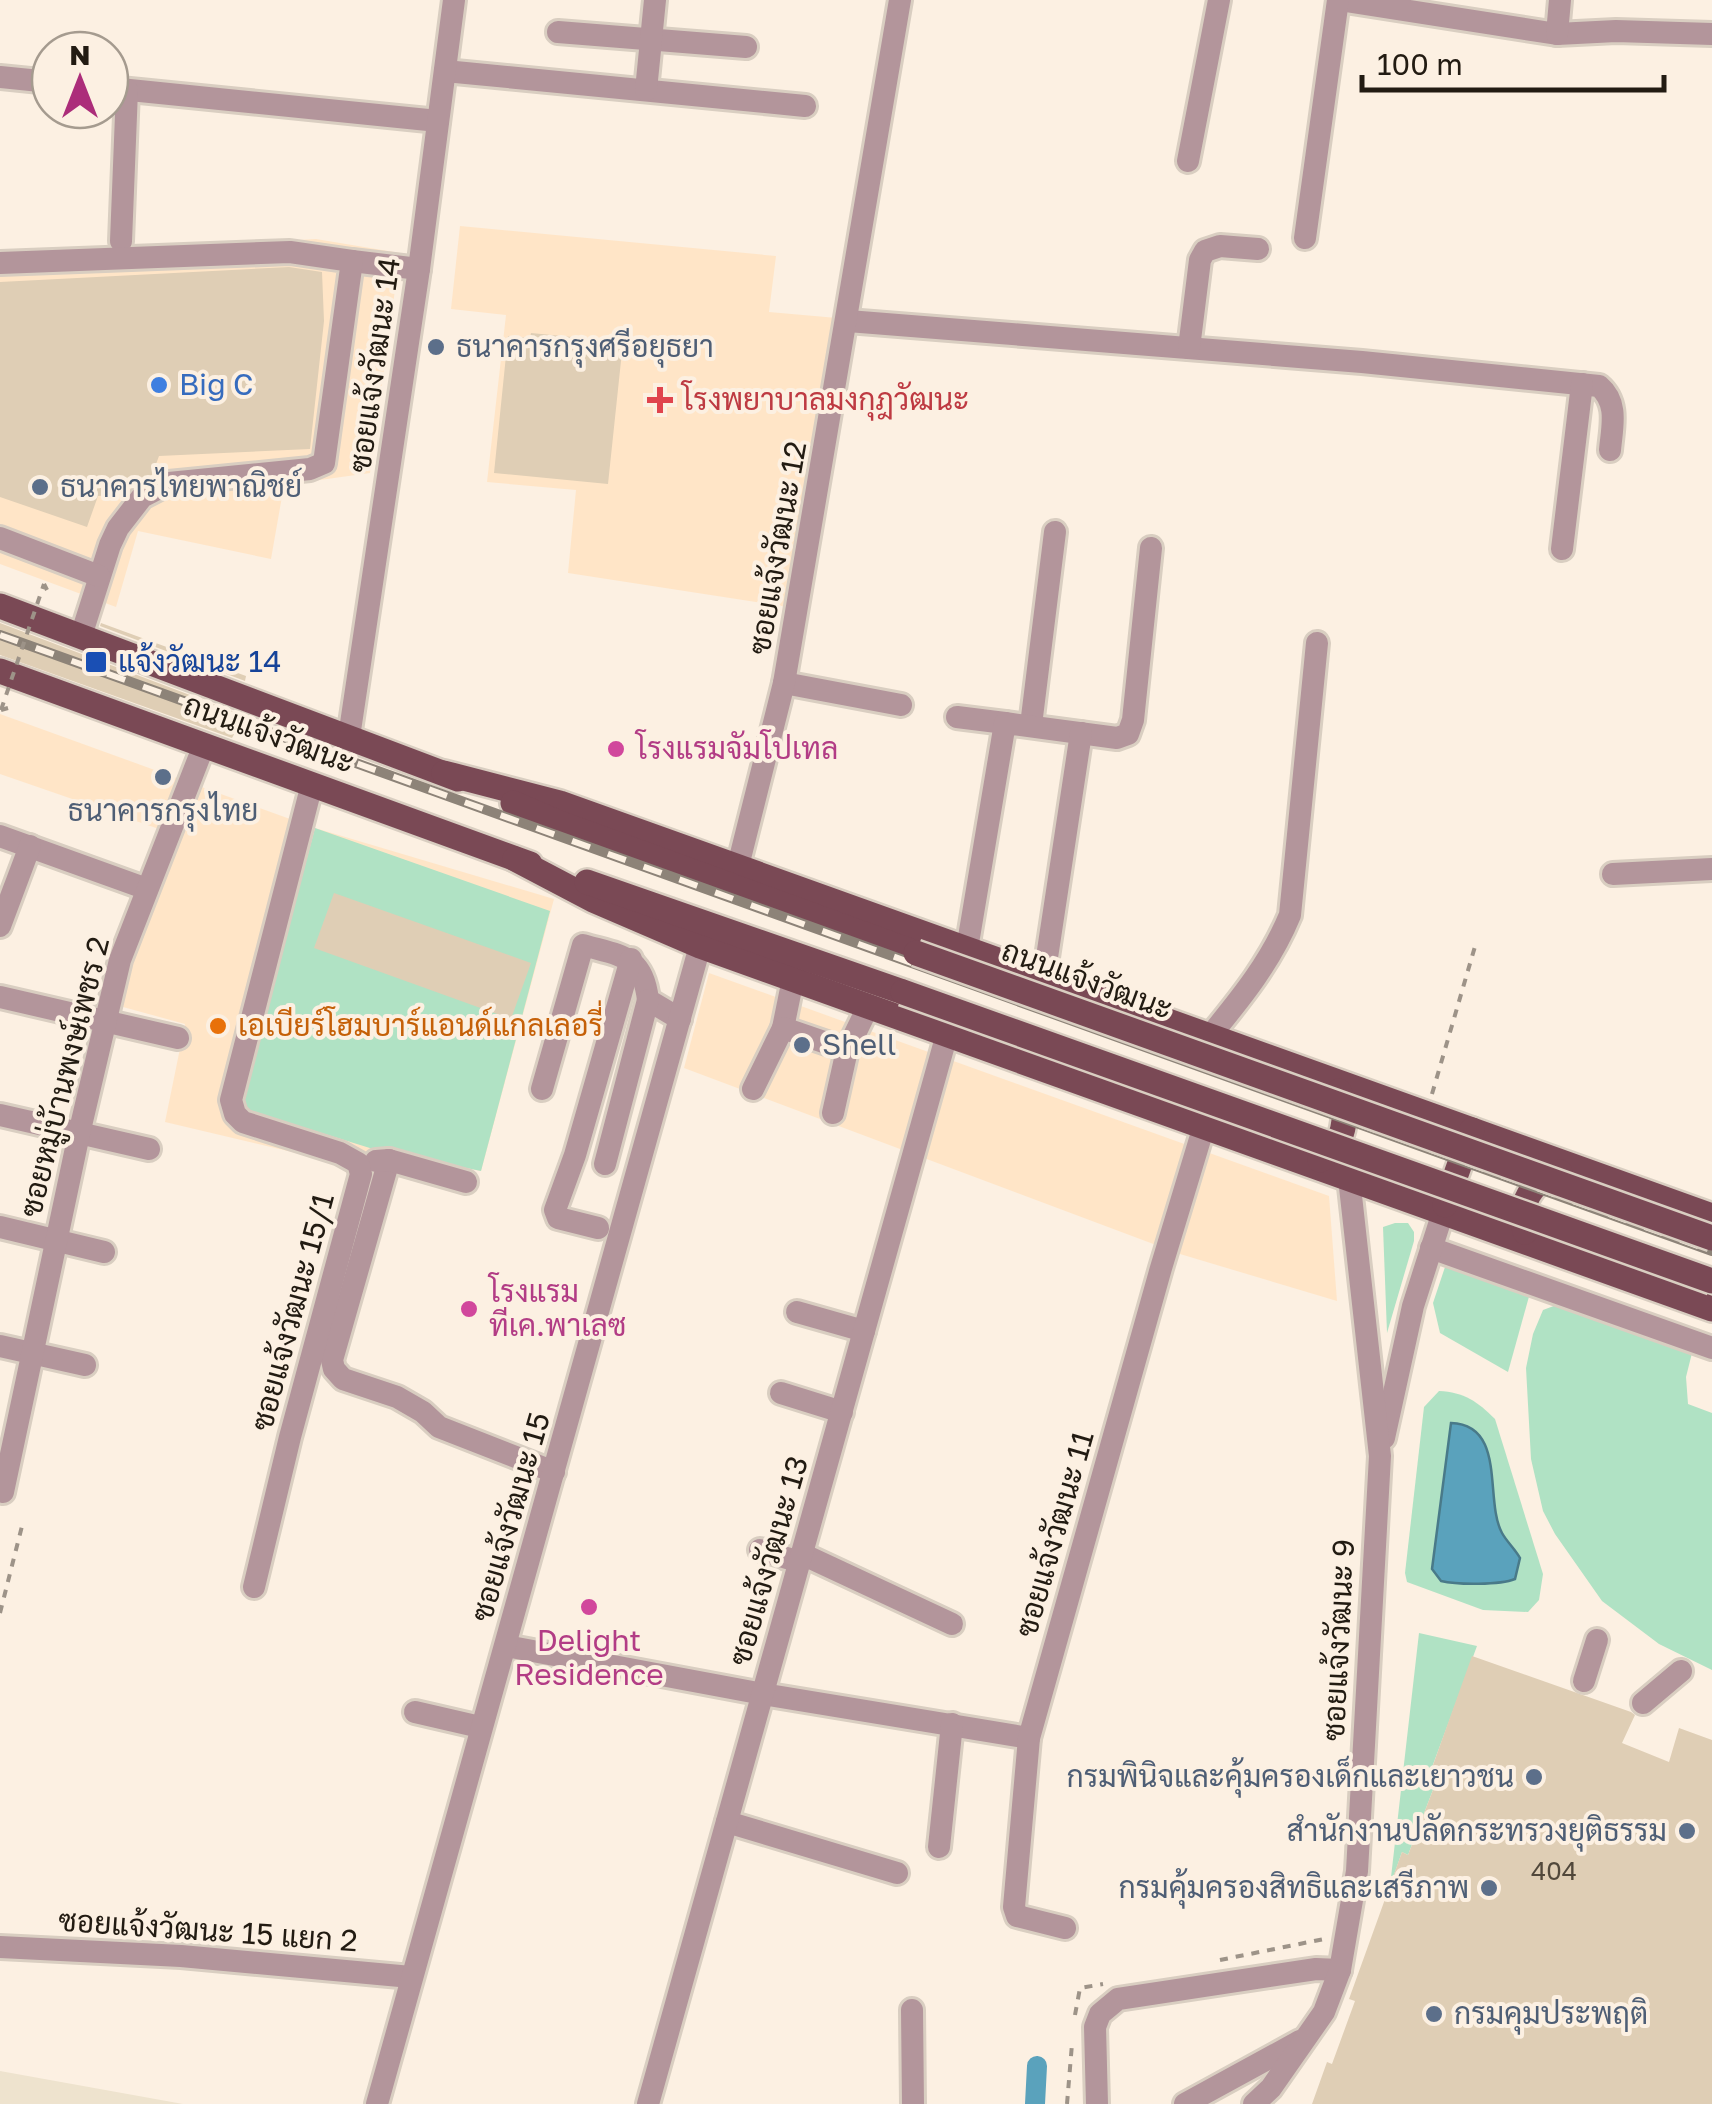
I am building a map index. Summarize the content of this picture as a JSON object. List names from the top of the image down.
{
  "streets": {
    "main road": ["ถนนแจ้งวัฒนะ"],
    "street": [
      "ซอยแจ้งวัฒนะ 14",
      "ซอยแจ้งวัฒนะ 12",
      "ซอยหมู่บ้านพงษ์เพชร 2",
      "ซอยแจ้งวัฒนะ 15/1",
      "ซอยแจ้งวัฒนะ 15",
      "ซอยแจ้งวัฒนะ 11",
      "ซอยแจ้งวัฒนะ 13",
      "ซอยแจ้งวัฒนะ 9",
      "ซอยแจ้งวัฒนะ 15 แยก 2"
    ]
  },
  "crossings": [
    ["ซอยแจ้งวัฒนะ 14", "ถนนแจ้งวัฒนะ"],
    ["ซอยแจ้งวัฒนะ 12", "ถนนแจ้งวัฒนะ"],
    ["ถนนแจ้งวัฒนะ", "ซอยหมู่บ้านพงษ์เพชร 2"],
    ["ถนนแจ้งวัฒนะ", "ซอยแจ้งวัฒนะ 15/1"],
    ["ถนนแจ้งวัฒนะ", "ซอยแจ้งวัฒนะ 15"],
    ["ถนนแจ้งวัฒนะ", "ซอยแจ้งวัฒนะ 11"],
    ["ถนนแจ้งวัฒนะ", "ซอยแจ้งวัฒนะ 13"],
    ["ถนนแจ้งวัฒนะ", "ซอยแจ้งวัฒนะ 9"],
    ["ซอยแจ้งวัฒนะ 15", "ซอยแจ้งวัฒนะ 15 แยก 2"]
  ],
  "places": {
    "other": [
      "ธนาคารกรุงศรีอยุธยา",
      "Big C",
      "ธนาคารไทยพาณิชย์",
      "โรงแรมจัมโปเทล",
      "ธนาคารกรุงไทย",
      "เอเบียร์โฮมบาร์แอนด์แกลเลอรี่",
      "Shell",
      "โรงแรม ทีเค.พาเลซ",
      "Delight Residence",
      "กรมพินิจและคุ้มครองเด็กและเยาวชน",
      "สำนักงานปลัดกระทรวงยุติธรรม",
      "กรมคุ้มครองสิทธิและเสรีภาพ",
      "กรมคุมประพฤติ"
    ],
    "health": ["โรงพยาบาลมงกุฎวัฒนะ"],
    "transit": ["แจ้งวัฒนะ 14"]
  },
  "house_numbers": ["404"],
  "scale_bar": "100 m",
  "north": "top"
}
